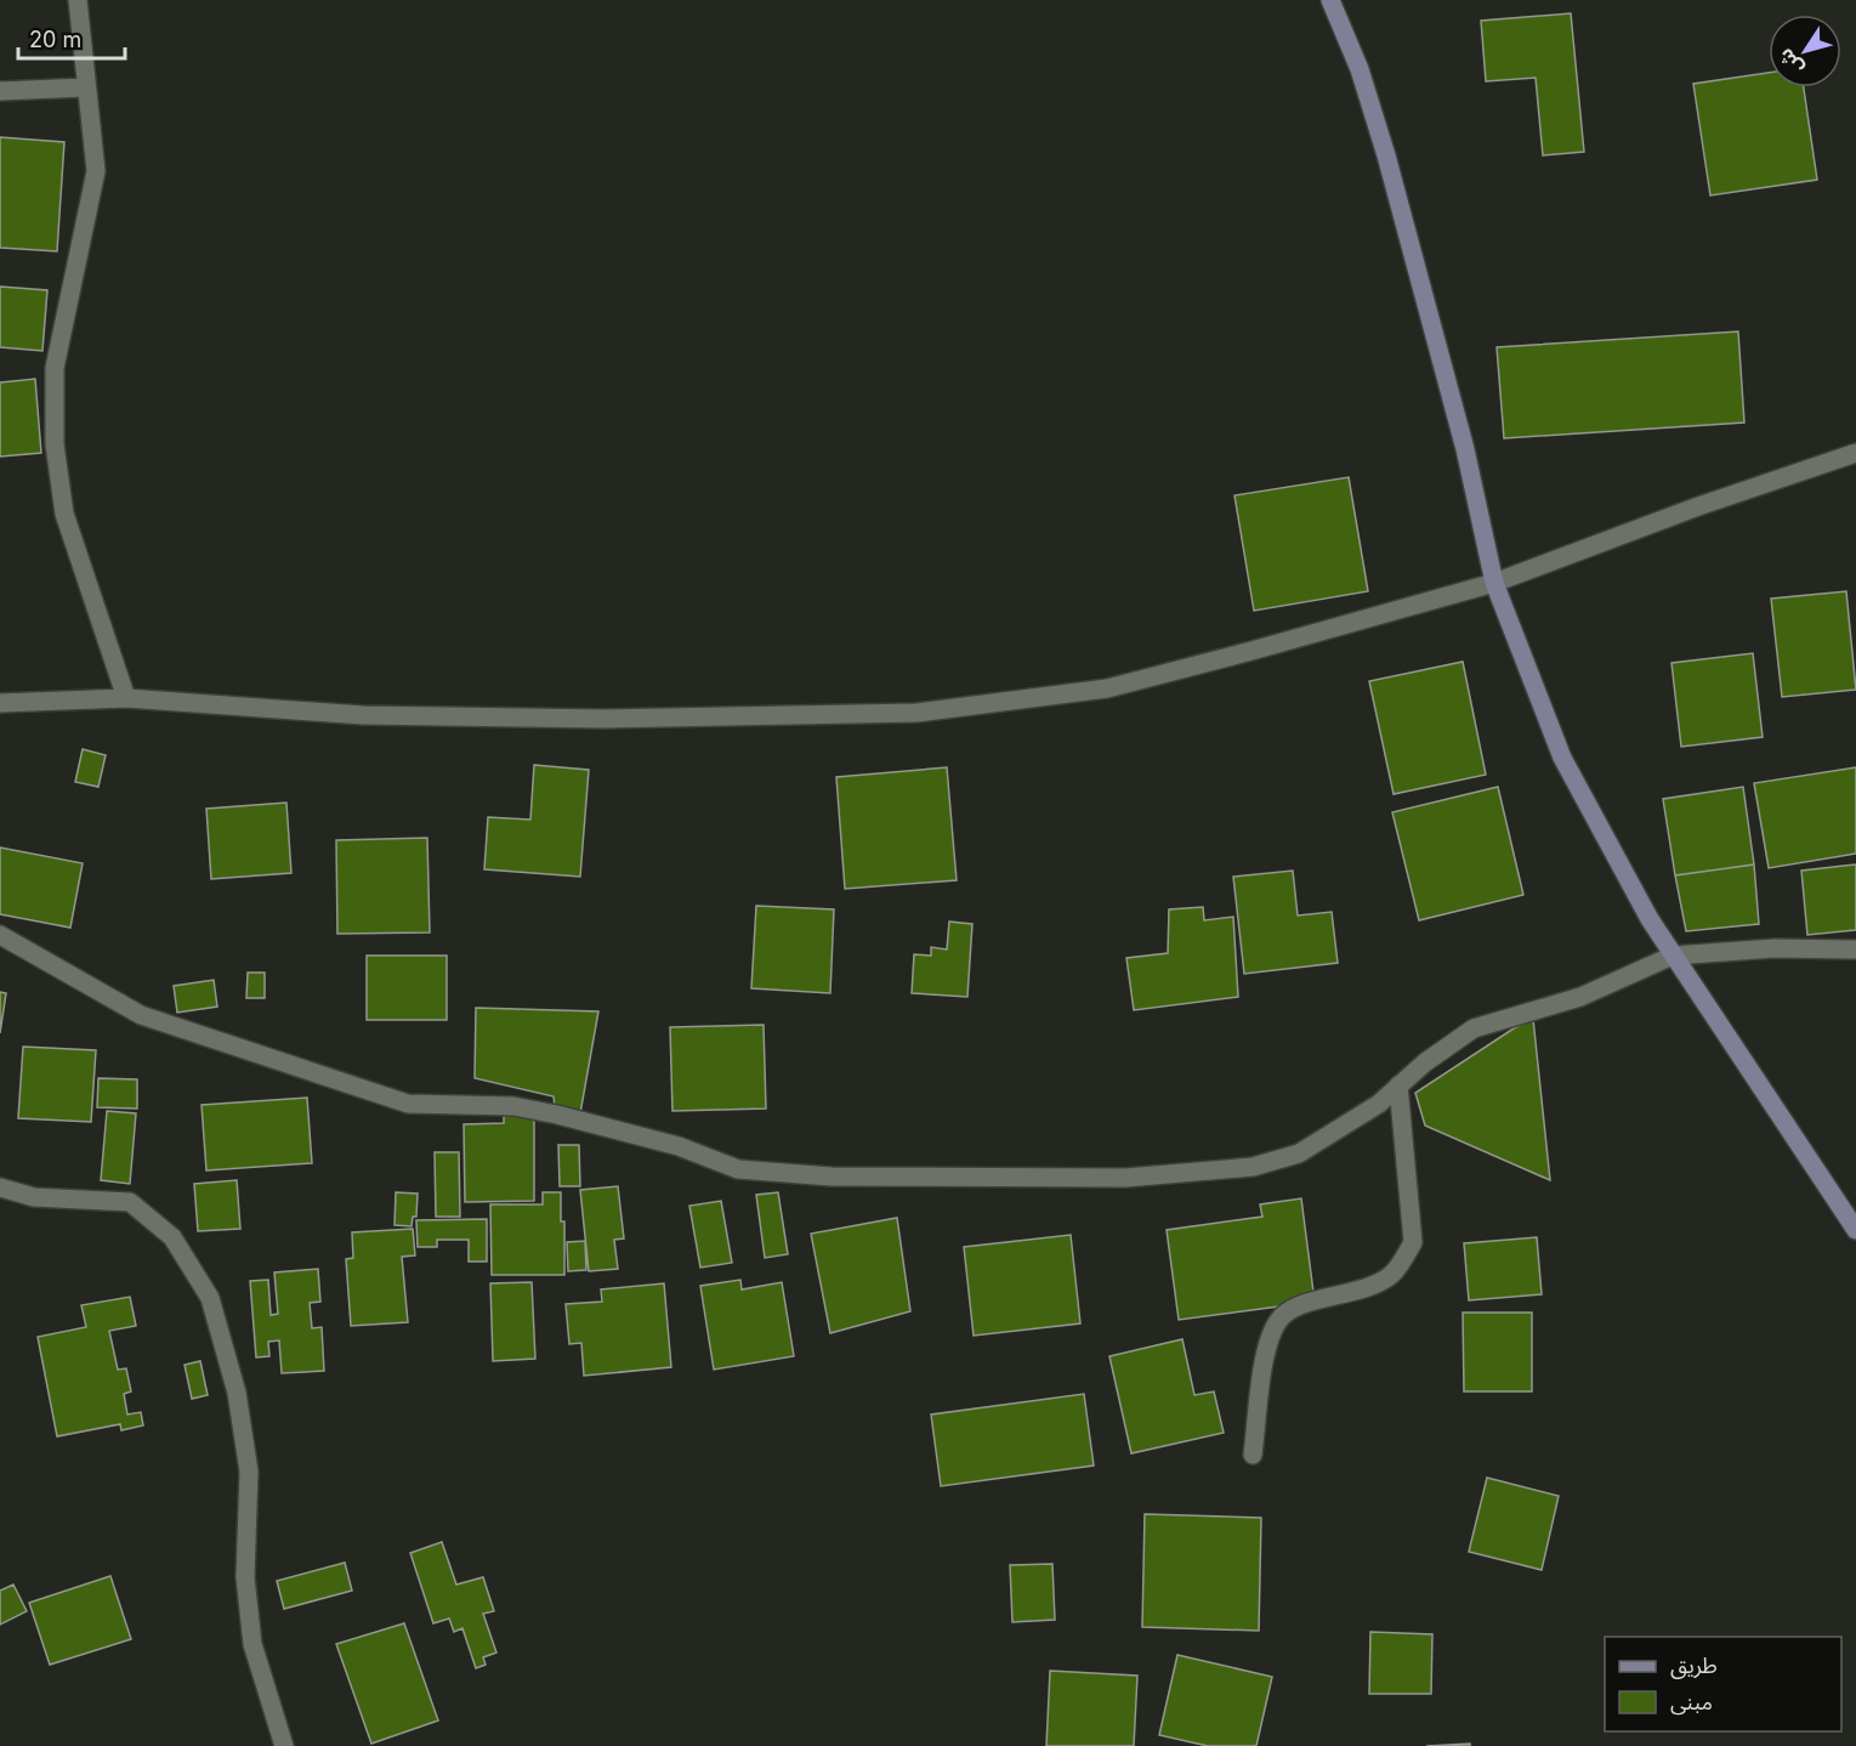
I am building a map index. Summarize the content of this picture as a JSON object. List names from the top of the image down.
{
  "legend": ["طريق", "مبنى"],
  "scale_bar": "20 m",
  "north": "bottom left"
}
